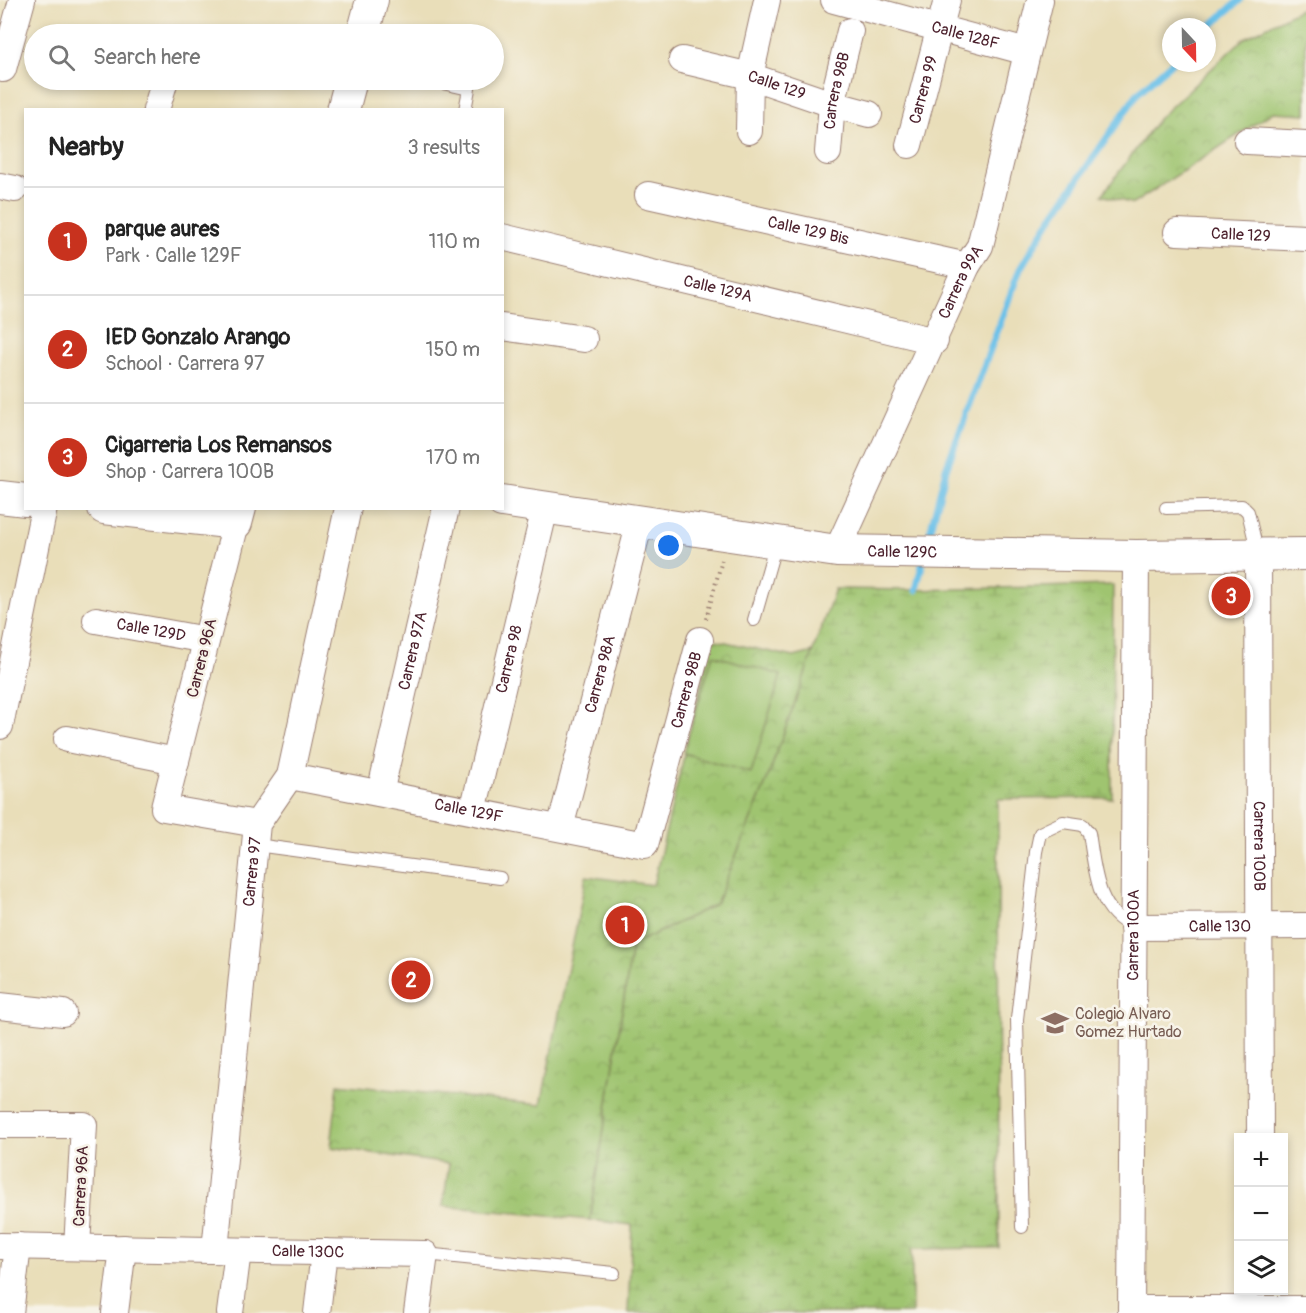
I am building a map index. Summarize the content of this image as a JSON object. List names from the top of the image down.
{
  "streets": {
    "street": [
      "Calle 128F",
      "Calle 129",
      "Carrera 99",
      "Carrera 98B",
      "Calle 129 Bis",
      "Carrera 99A",
      "Calle 129A",
      "Calle 129C",
      "Calle 129D",
      "Carrera 97A",
      "Carrera 96A",
      "Carrera 98",
      "Carrera 98A",
      "Calle 129F",
      "Carrera 100B",
      "Carrera 97",
      "Calle 130",
      "Carrera 100A",
      "Calle 130C"
    ]
  },
  "crossings": [
    ["Calle 128F", "Carrera 99"],
    ["Calle 128F", "Carrera 99A"],
    ["Calle 129", "Carrera 98B"],
    ["Carrera 98B", "Calle 129C"],
    ["Carrera 98B", "Calle 129F"],
    ["Calle 129 Bis", "Carrera 99A"],
    ["Carrera 99A", "Calle 129A"],
    ["Carrera 99A", "Calle 129C"],
    ["Calle 129C", "Carrera 98"],
    ["Calle 129C", "Carrera 98A"],
    ["Calle 129C", "Carrera 100B"],
    ["Calle 129C", "Carrera 100A"],
    ["Calle 129D", "Carrera 96A"],
    ["Carrera 97A", "Calle 129F"],
    ["Carrera 96A", "Carrera 97"],
    ["Carrera 96A", "Calle 130C"],
    ["Carrera 98", "Calle 129F"],
    ["Carrera 98A", "Calle 129F"],
    ["Calle 129F", "Carrera 97"],
    ["Carrera 100B", "Calle 130"],
    ["Carrera 97", "Calle 130C"],
    ["Calle 130", "Carrera 100A"]
  ],
  "places": {
    "school or university": ["Colegio Alvaro Gomez Hurtado"]
  },
  "north": "bottom",
  "page": {
    "search": "Search here",
    "heading": ["Nearby", "3 results"],
    "list": [
      {
        "mark": "1",
        "name": "parque aures",
        "note": "Park · Calle 129F",
        "value": "110 m"
      },
      {
        "mark": "2",
        "name": "IED Gonzalo Arango",
        "note": "School · Carrera 97",
        "value": "150 m"
      },
      {
        "mark": "3",
        "name": "Cigarreria Los Remansos",
        "note": "Shop · Carrera 100B",
        "value": "170 m"
      }
    ],
    "pins": ["3", "1", "2"],
    "map_buttons": ["+", "−"]
  }
}
